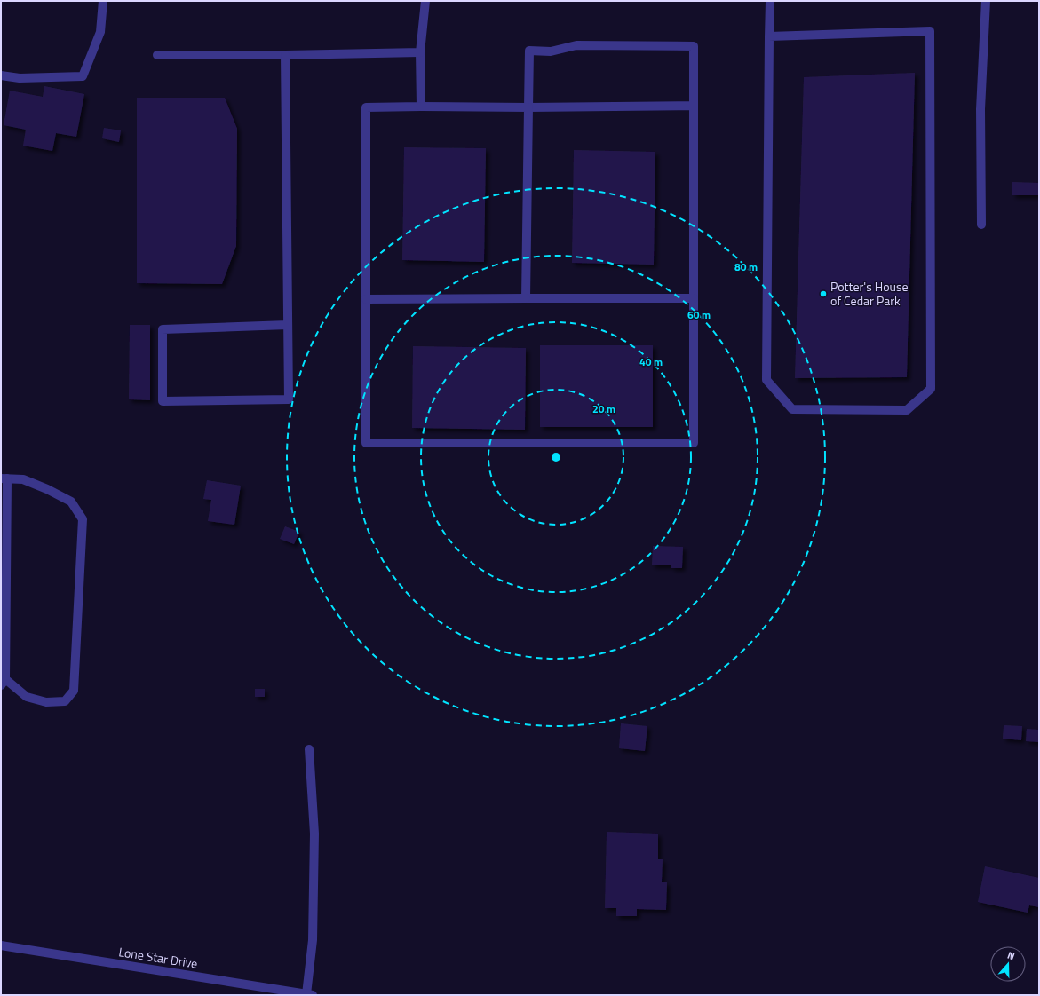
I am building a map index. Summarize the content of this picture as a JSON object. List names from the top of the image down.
{
  "streets": {
    "street": ["Lone Star Drive"]
  },
  "places": ["Potter's House of Cedar Park"],
  "north": "top",
  "rings": [
    "80 m",
    "60 m",
    "40 m",
    "20 m"
  ]
}
